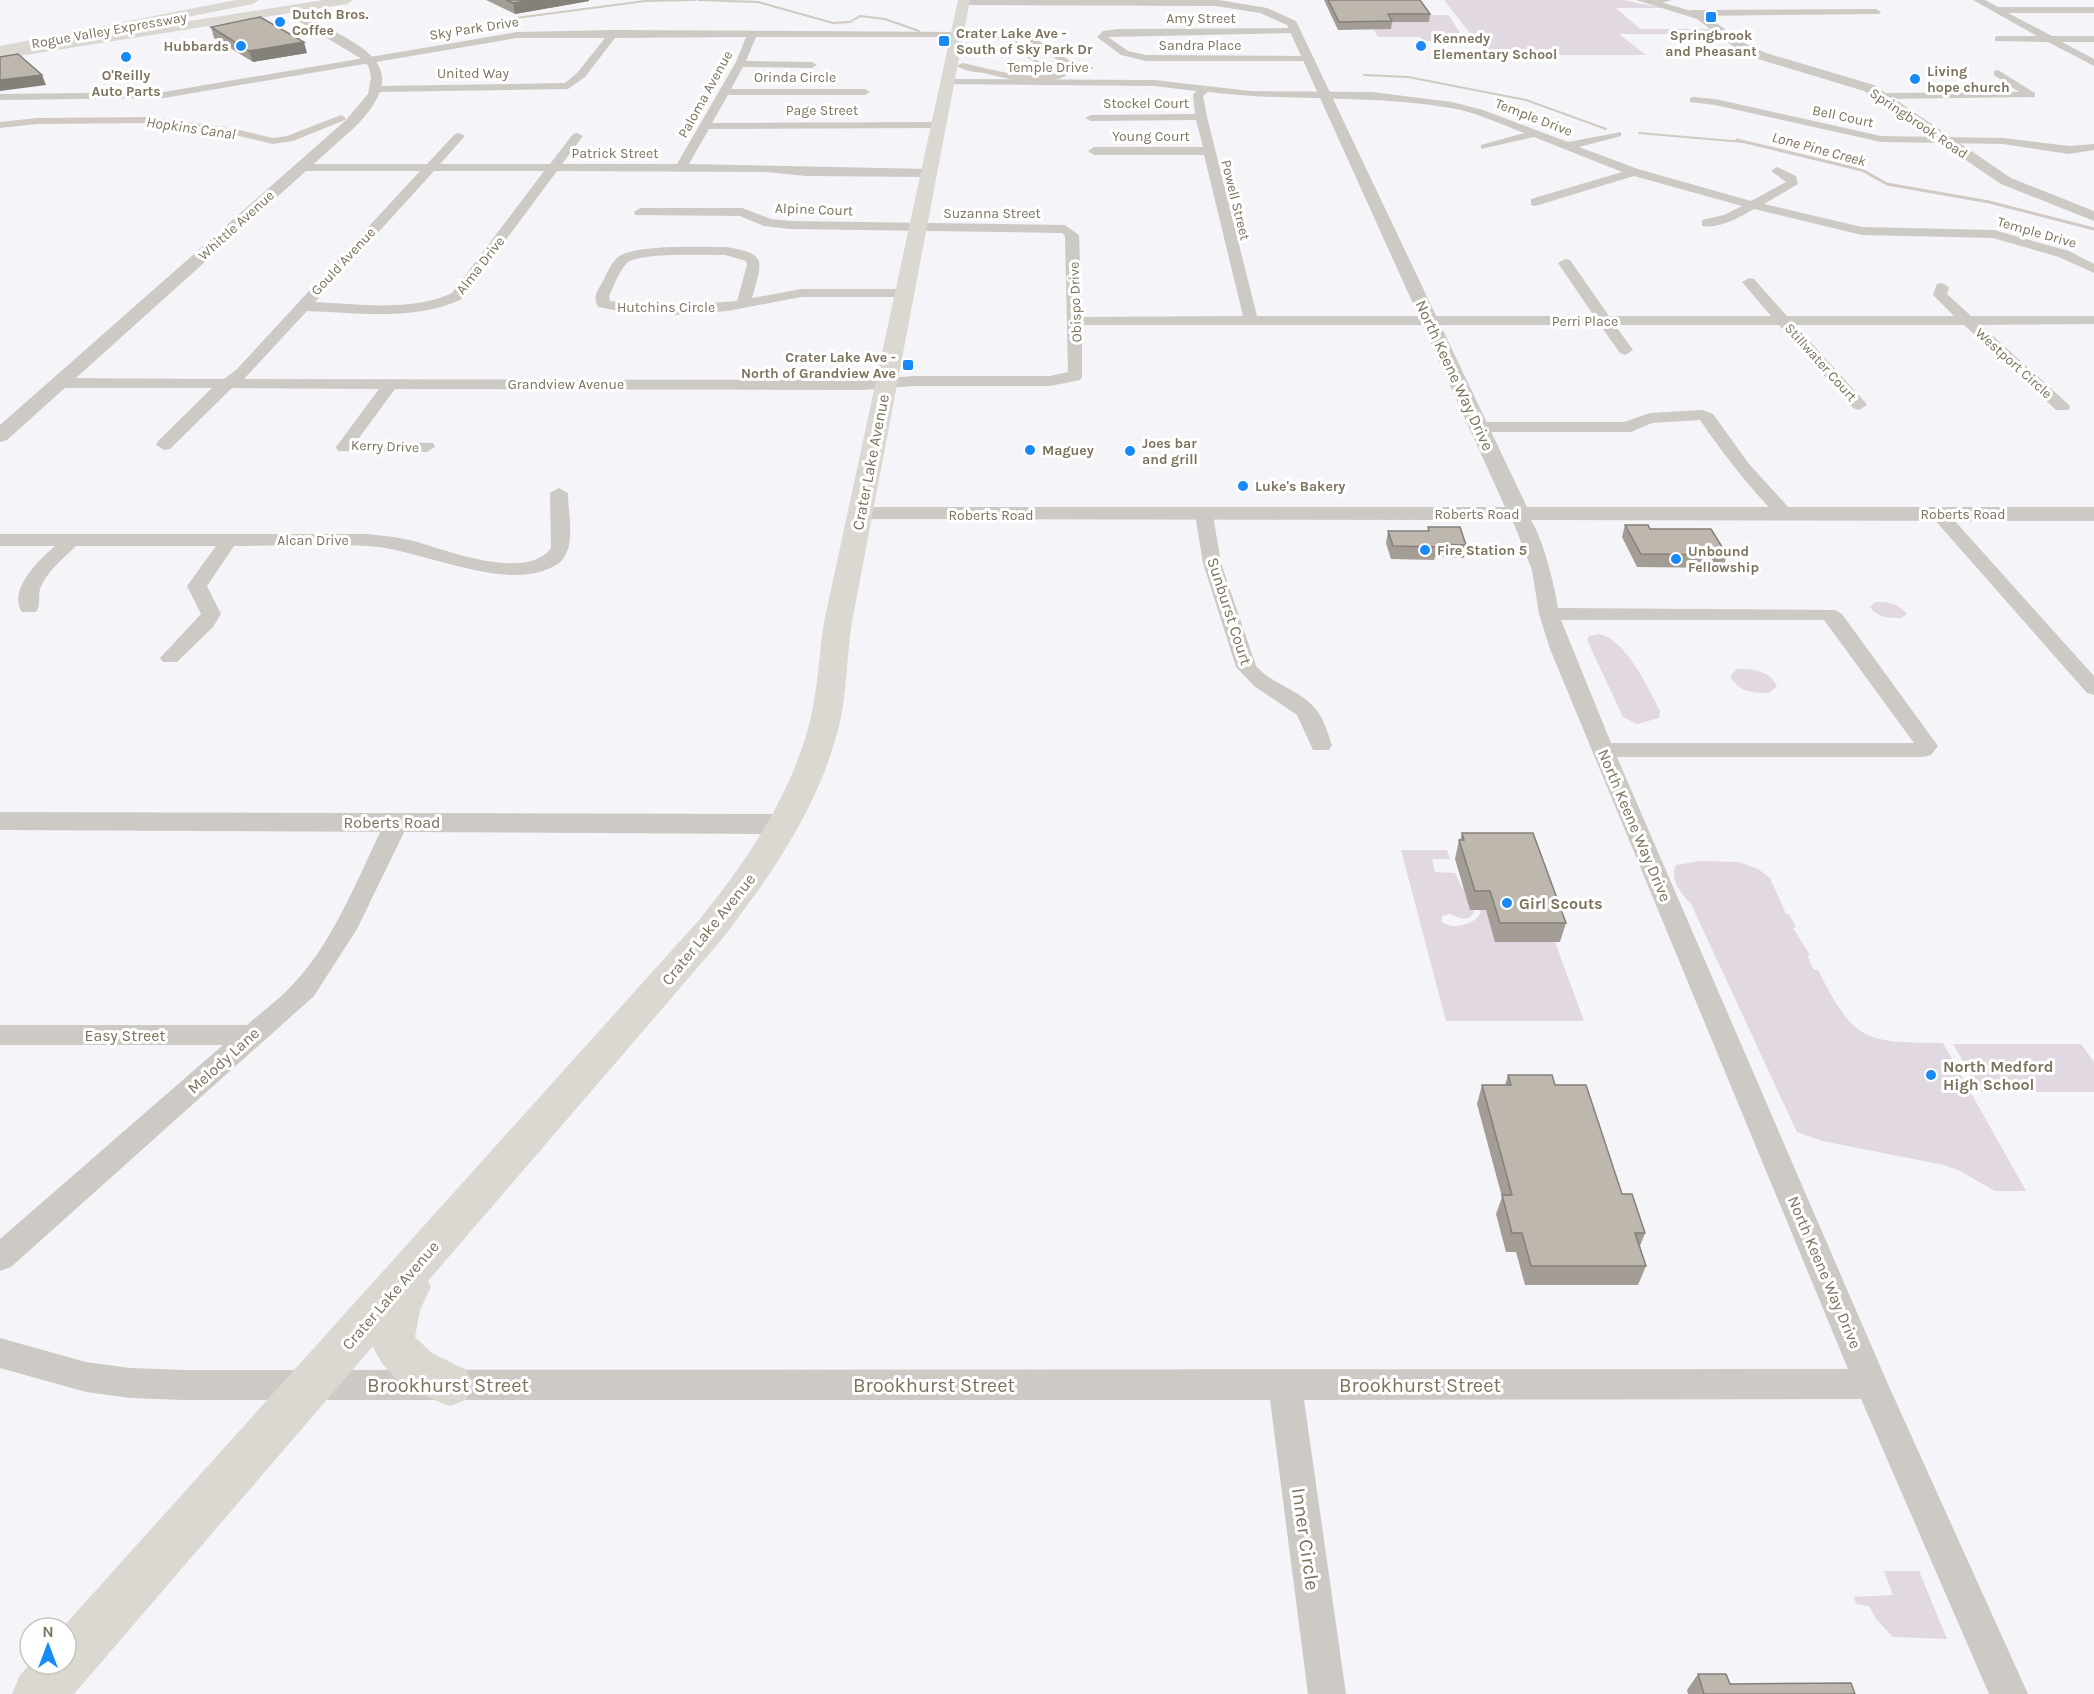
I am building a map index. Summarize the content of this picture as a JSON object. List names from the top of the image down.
{
  "streets": {
    "main road": ["Rogue Valley Expressway", "Crater Lake Avenue"],
    "street": [
      "Amy Street",
      "Sky Park Drive",
      "Sandra Place",
      "Temple Drive",
      "United Way",
      "Orinda Circle",
      "Paloma Avenue",
      "Stockel Court",
      "Page Street",
      "Bell Court",
      "Springbrook Road",
      "Young Court",
      "Patrick Street",
      "Powell Street",
      "Alpine Court",
      "Suzanna Street",
      "Whittle Avenue",
      "Gould Avenue",
      "Alma Drive",
      "Obispo Drive",
      "Hutchins Circle",
      "Perri Place",
      "Stillwater Court",
      "Westport Circle",
      "North Keene Way Drive",
      "Grandview Avenue",
      "Kerry Drive",
      "Roberts Road",
      "Alcan Drive",
      "Sunburst Court",
      "Easy Street",
      "Melody Lane",
      "Brookhurst Street",
      "Inner Circle"
    ]
  },
  "crossings": [
    ["Amy Street", "Sandra Place"],
    ["Amy Street", "North Keene Way Drive"],
    ["Sky Park Drive", "United Way"],
    ["Sky Park Drive", "Paloma Avenue"],
    ["Sky Park Drive", "Crater Lake Avenue"],
    ["Sandra Place", "North Keene Way Drive"],
    ["Temple Drive", "Powell Street"],
    ["Temple Drive", "North Keene Way Drive"],
    ["Temple Drive", "Crater Lake Avenue"],
    ["United Way", "Whittle Avenue"],
    ["Orinda Circle", "Paloma Avenue"],
    ["Paloma Avenue", "Page Street"],
    ["Paloma Avenue", "Patrick Street"],
    ["Stockel Court", "Powell Street"],
    ["Page Street", "Crater Lake Avenue"],
    ["Bell Court", "Springbrook Road"],
    ["Young Court", "Powell Street"],
    ["Patrick Street", "Whittle Avenue"],
    ["Patrick Street", "Gould Avenue"],
    ["Patrick Street", "Alma Drive"],
    ["Patrick Street", "Crater Lake Avenue"],
    ["Powell Street", "Perri Place"],
    ["Alpine Court", "Suzanna Street"],
    ["Alpine Court", "Crater Lake Avenue"],
    ["Suzanna Street", "Obispo Drive"],
    ["Suzanna Street", "Crater Lake Avenue"],
    ["Whittle Avenue", "Grandview Avenue"],
    ["Gould Avenue", "Alma Drive"],
    ["Gould Avenue", "Grandview Avenue"],
    ["Obispo Drive", "Perri Place"],
    ["Obispo Drive", "Grandview Avenue"],
    ["Hutchins Circle", "Crater Lake Avenue"],
    ["Perri Place", "Stillwater Court"],
    ["Perri Place", "Westport Circle"],
    ["Perri Place", "North Keene Way Drive"],
    ["North Keene Way Drive", "Crater Lake Avenue"],
    ["North Keene Way Drive", "Roberts Road"],
    ["North Keene Way Drive", "Brookhurst Street"],
    ["Grandview Avenue", "Kerry Drive"],
    ["Grandview Avenue", "Crater Lake Avenue"],
    ["Crater Lake Avenue", "Roberts Road"],
    ["Crater Lake Avenue", "Brookhurst Street"],
    ["Roberts Road", "Sunburst Court"],
    ["Roberts Road", "Melody Lane"],
    ["Easy Street", "Melody Lane"],
    ["Brookhurst Street", "Inner Circle"]
  ],
  "water": ["Hopkins Canal", "Lone Pine Creek"],
  "places": {
    "transit": ["Springbrook and Pheasant", "Crater Lake Ave - South of Sky Park Dr", "Crater Lake Ave - North of Grandview Ave"],
    "other": [
      "Dutch Bros. Coffee",
      "Hubbards",
      "Kennedy Elementary School",
      "O'Reilly Auto Parts",
      "Living hope church",
      "Maguey",
      "Joes bar and grill",
      "Luke's Bakery",
      "Fire Station 5",
      "Unbound Fellowship",
      "Girl Scouts",
      "North Medford High School"
    ]
  },
  "north": "top"
}
